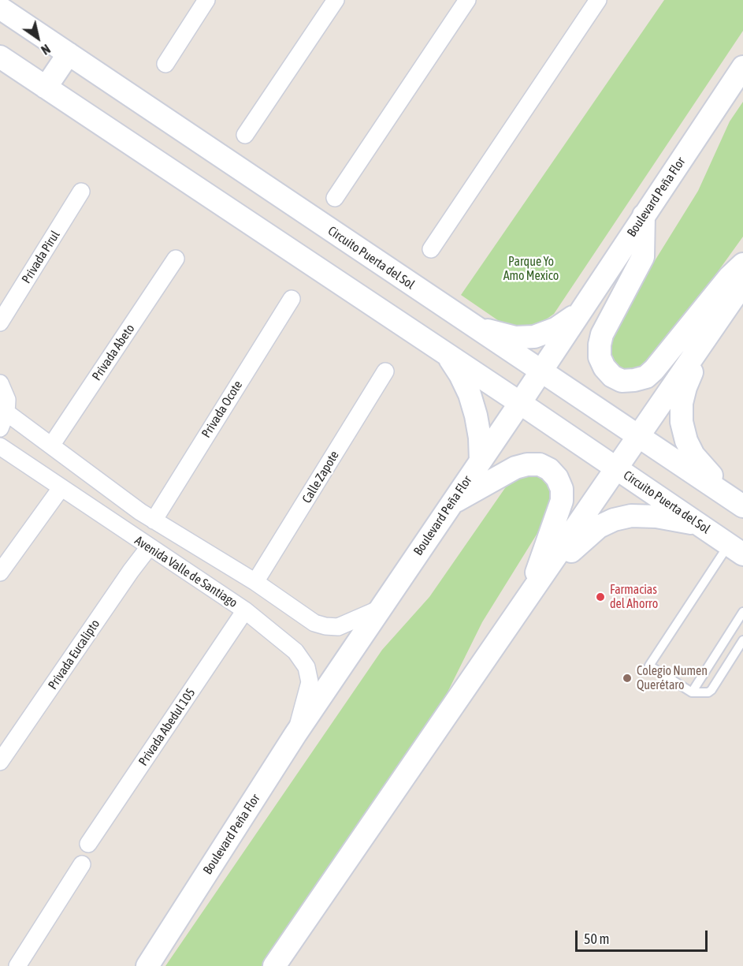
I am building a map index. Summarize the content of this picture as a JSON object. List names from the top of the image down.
{
  "streets": {
    "main road": ["Boulevard Peña Flor", "Circuito Puerta del Sol"],
    "street": [
      "Privada Pirul",
      "Privada Abeto",
      "Privada Ocote",
      "Calle Zapote",
      "Avenida Valle de Santiago",
      "Privada Eucalipto",
      "Privada Abedul 105"
    ]
  },
  "crossings": [
    ["Boulevard Peña Flor", "Circuito Puerta del Sol"],
    ["Boulevard Peña Flor", "Avenida Valle de Santiago"],
    ["Privada Abeto", "Avenida Valle de Santiago"],
    ["Privada Ocote", "Avenida Valle de Santiago"],
    ["Calle Zapote", "Avenida Valle de Santiago"],
    ["Avenida Valle de Santiago", "Privada Eucalipto"],
    ["Avenida Valle de Santiago", "Privada Abedul 105"]
  ],
  "parks": ["Parque Yo Amo Mexico"],
  "places": ["Farmacias del Ahorro", "Colegio Numen Querétaro"],
  "scale_bar": "50 m",
  "north": "bottom right"
}
